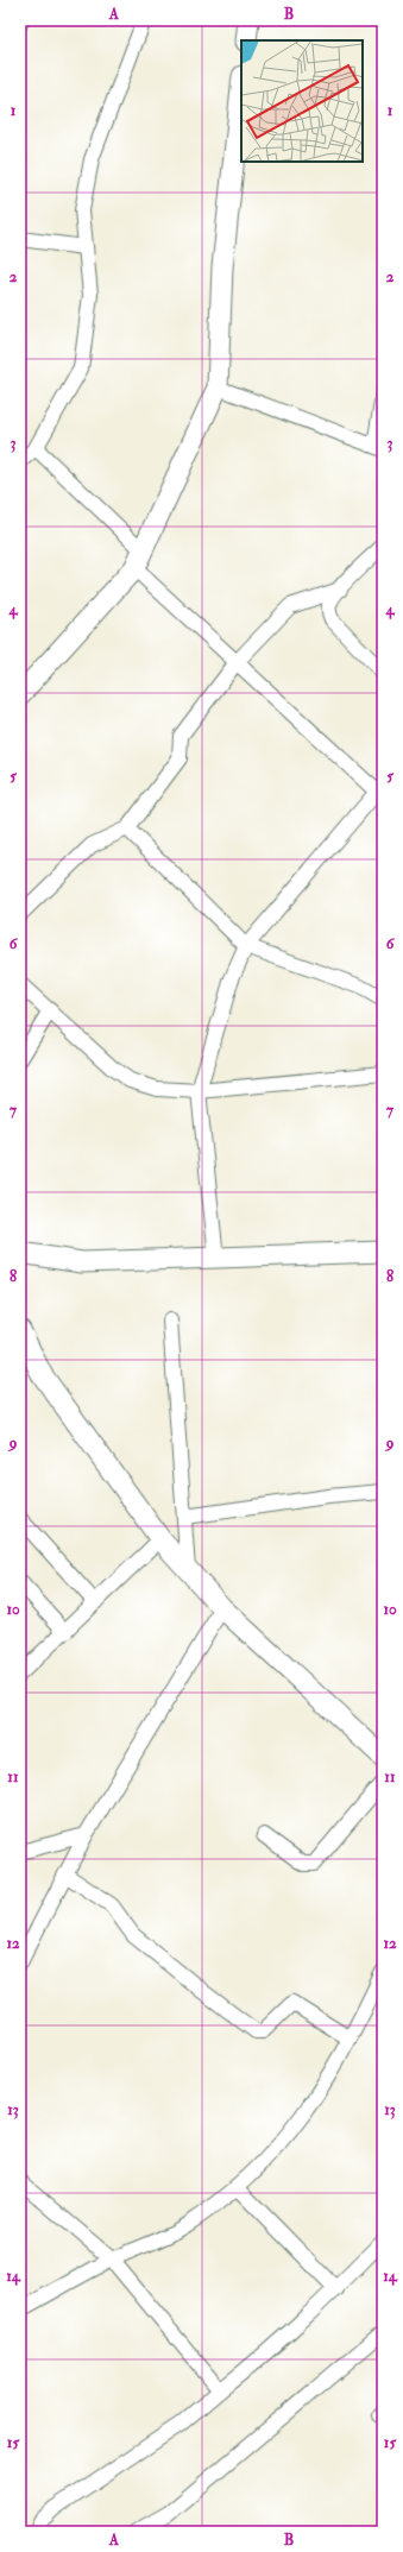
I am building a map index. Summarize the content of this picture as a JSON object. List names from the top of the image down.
{
  "grid": {
    "columns": ["A", "B"],
    "rows": [
      "1",
      "2",
      "3",
      "4",
      "5",
      "6",
      "7",
      "8",
      "9",
      "10",
      "11",
      "12",
      "13",
      "14",
      "15"
    ]
  }
}
